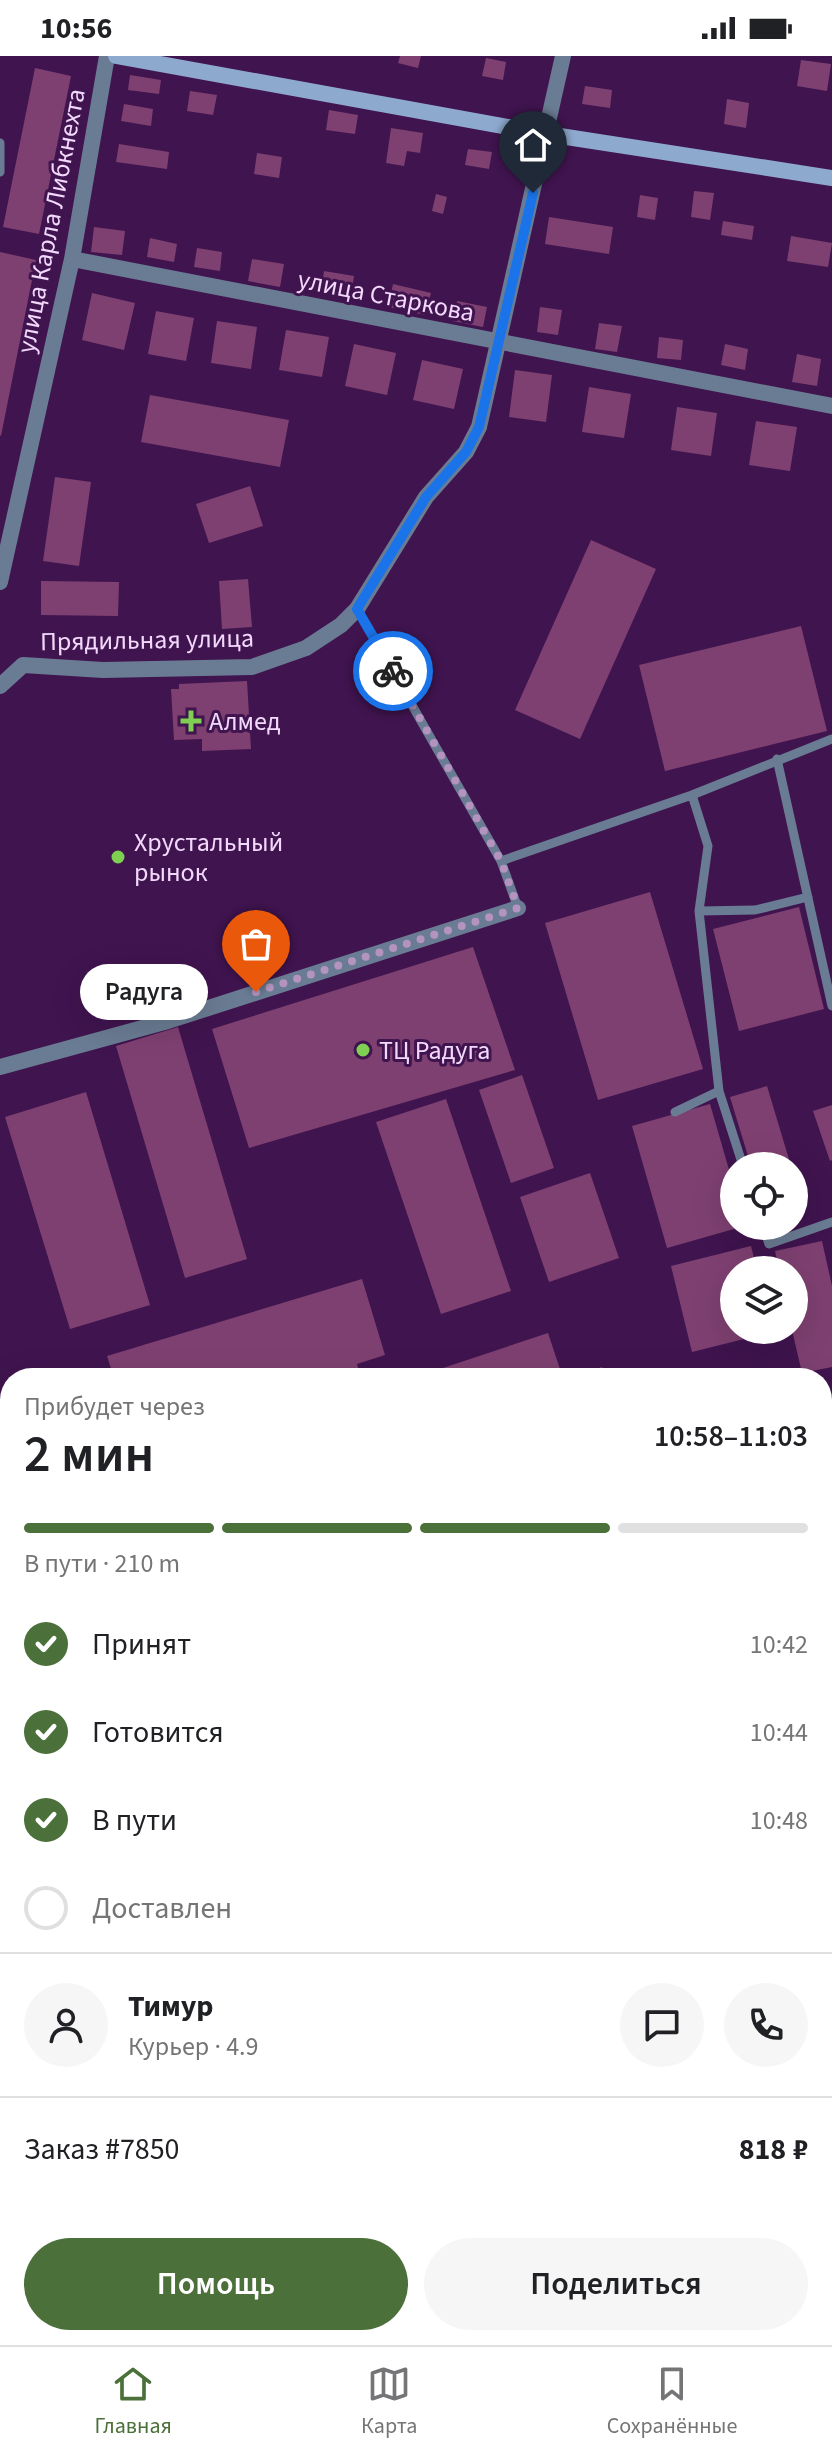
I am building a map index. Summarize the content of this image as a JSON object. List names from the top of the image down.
{
  "streets": {
    "street": ["улица Карла Либкнехта", "улица Старкова", "Прядильная улица"]
  },
  "crossings": [
    ["улица Карла Либкнехта", "улица Старкова"],
    ["улица Старкова", "Прядильная улица"]
  ],
  "places": {
    "health": ["Алмед"],
    "other": ["Хрустальный рынок", "Радуга", "ТЦ Радуга"]
  },
  "page": {
    "status": "10:56",
    "bubble": "Радуга",
    "heading": ["2 мин", "Прибудет через", "10:58–11:03"],
    "panel": [
      "Тимур",
      "Курьер · 4.9",
      "Заказ #7850",
      "818 ₽"
    ],
    "bar": "В пути · 210 m",
    "list": [
      ["Принят", "10:42"],
      ["Готовится", "10:44"],
      ["В пути", "10:48"],
      "Доставлен"
    ],
    "buttons": ["Помощь", "Поделиться"],
    "tabs": ["Главная", "Карта", "Сохранённые"]
  }
}
